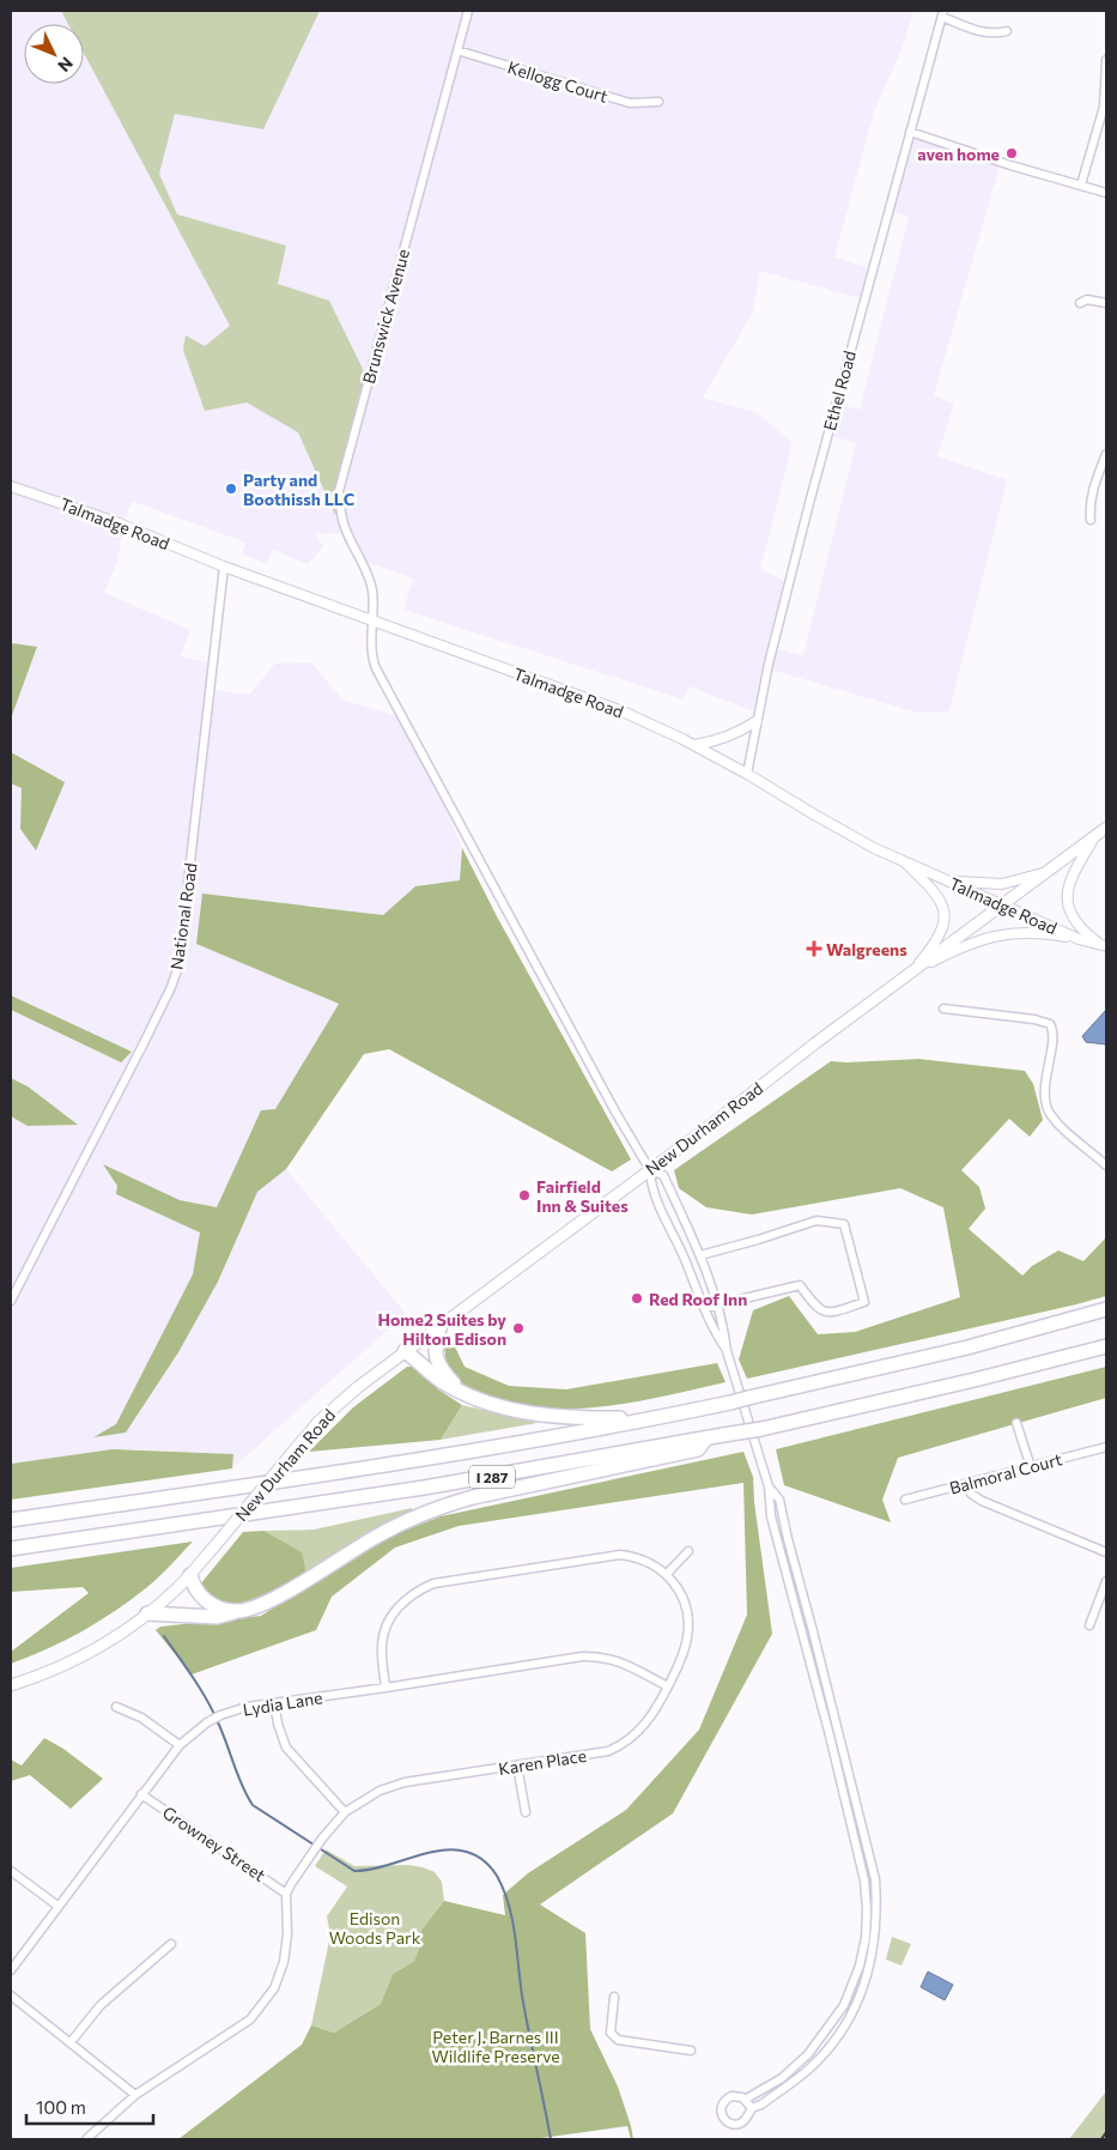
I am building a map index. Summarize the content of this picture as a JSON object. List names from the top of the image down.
{
  "streets": {
    "highway": ["I 287"],
    "main road": ["New Durham Road"],
    "street": [
      "Kellogg Court",
      "Brunswick Avenue",
      "Ethel Road",
      "Talmadge Road",
      "National Road",
      "Balmoral Court",
      "Lydia Lane",
      "Karen Place",
      "Growney Street"
    ]
  },
  "crossings": [
    ["Kellogg Court", "Brunswick Avenue"],
    ["Brunswick Avenue", "Talmadge Road"],
    ["Brunswick Avenue", "New Durham Road"],
    ["Ethel Road", "Talmadge Road"],
    ["Talmadge Road", "National Road"],
    ["Talmadge Road", "New Durham Road"],
    ["Lydia Lane", "Karen Place"],
    ["Lydia Lane", "Growney Street"],
    ["Karen Place", "Growney Street"]
  ],
  "parks": ["Edison Woods Park", "Peter J. Barnes III Wildlife Preserve"],
  "places": {
    "other": [
      "aven home",
      "Party and Boothissh LLC",
      "Fairfield Inn & Suites",
      "Red Roof Inn",
      "Home2 Suites by Hilton Edison"
    ],
    "health": ["Walgreens"]
  },
  "scale_bar": "100 m",
  "north": "bottom right"
}
